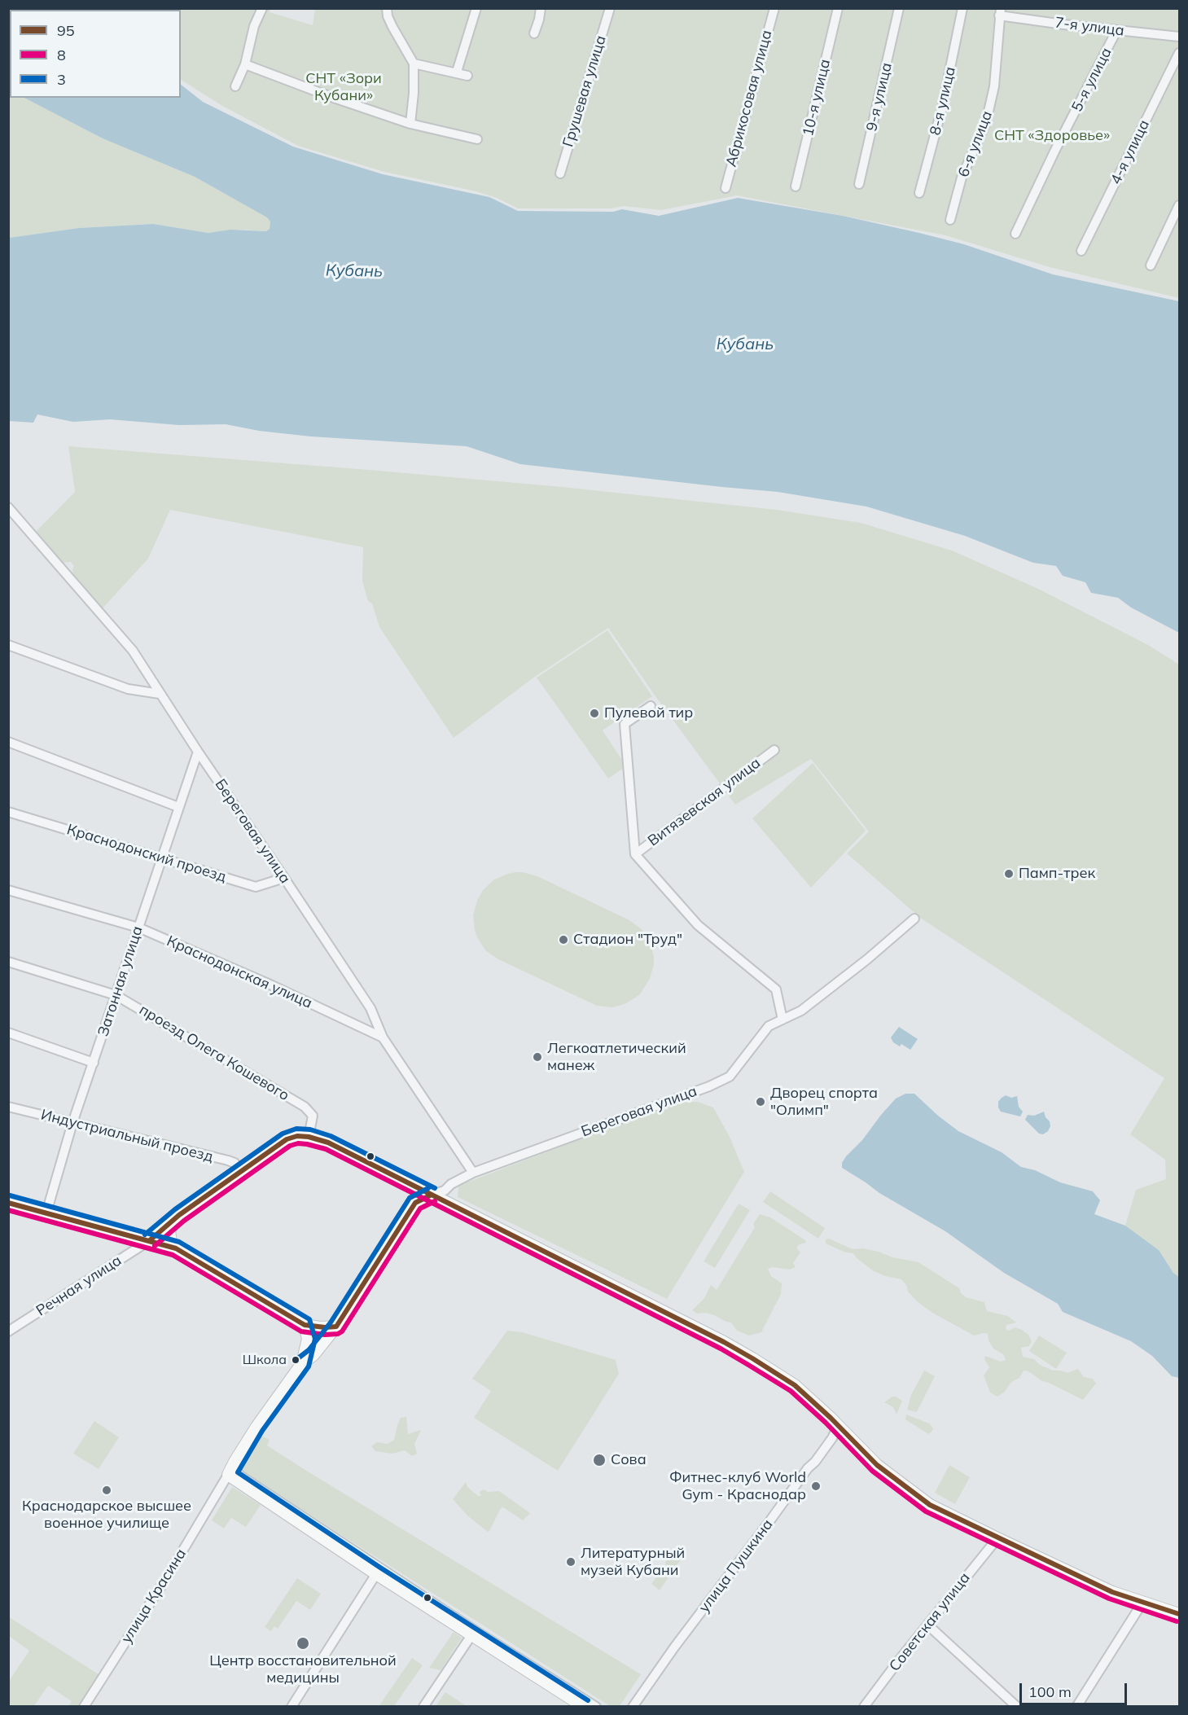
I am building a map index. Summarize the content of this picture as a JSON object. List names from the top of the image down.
{
  "streets": {
    "main road": ["улица Красина"],
    "street": [
      "7-я улица",
      "5-я улица",
      "Грушевая улица",
      "9-я улица",
      "10-я улица",
      "Абрикосовая улица",
      "8-я улица",
      "6-я улица",
      "4-я улица",
      "Витязевская улица",
      "Береговая улица",
      "Краснодонский проезд",
      "Краснодонская улица",
      "Затонная улица",
      "проезд Олега Кошевого",
      "Индустриальный проезд",
      "Речная улица",
      "улица Пушкина",
      "Советская улица"
    ]
  },
  "crossings": [
    ["7-я улица", "5-я улица"],
    ["7-я улица", "6-я улица"],
    ["Береговая улица", "Краснодонский проезд"],
    ["Береговая улица", "Краснодонская улица"],
    ["Береговая улица", "Затонная улица"],
    ["Береговая улица", "улица Красина"],
    ["Краснодонский проезд", "Затонная улица"],
    ["Краснодонская улица", "Затонная улица"],
    ["Затонная улица", "проезд Олега Кошевого"],
    ["Затонная улица", "Индустриальный проезд"]
  ],
  "water": ["Кубань"],
  "parks": ["СНТ «Зори Кубани»", "СНТ «Здоровье»"],
  "places": [
    "Пулевой тир",
    "Памп-трек",
    "Стадион \"Труд\"",
    "Легкоатлетический манеж",
    "Дворец спорта \"Олимп\"",
    "Школа",
    "Сова",
    "Фитнес-клуб World Gym - Краснодар",
    "Краснодарское высшее военное училище",
    "Литературный музей Кубани",
    "Центр восстановительной медицины"
  ],
  "lines": ["transit line 3", "transit line 95", "transit line 8"],
  "legend": ["95", "8", "3"],
  "scale_bar": "100 m"
}
